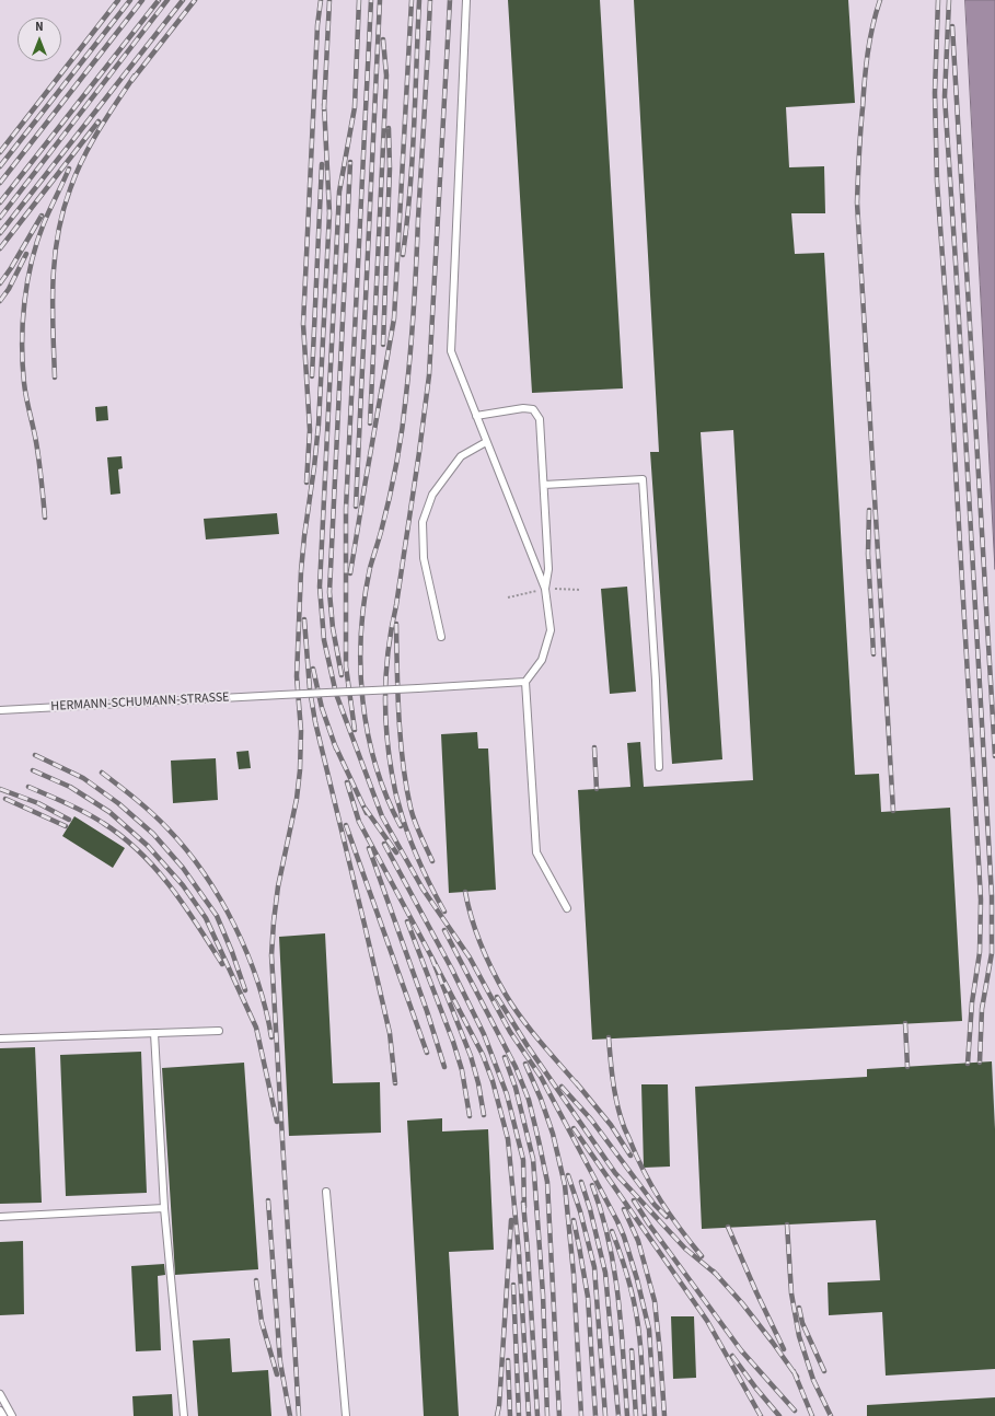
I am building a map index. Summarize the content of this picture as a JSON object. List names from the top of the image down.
{
  "streets": {
    "lane": ["HERMANN-SCHUMANN-STRASSE"]
  },
  "north": "top"
}
